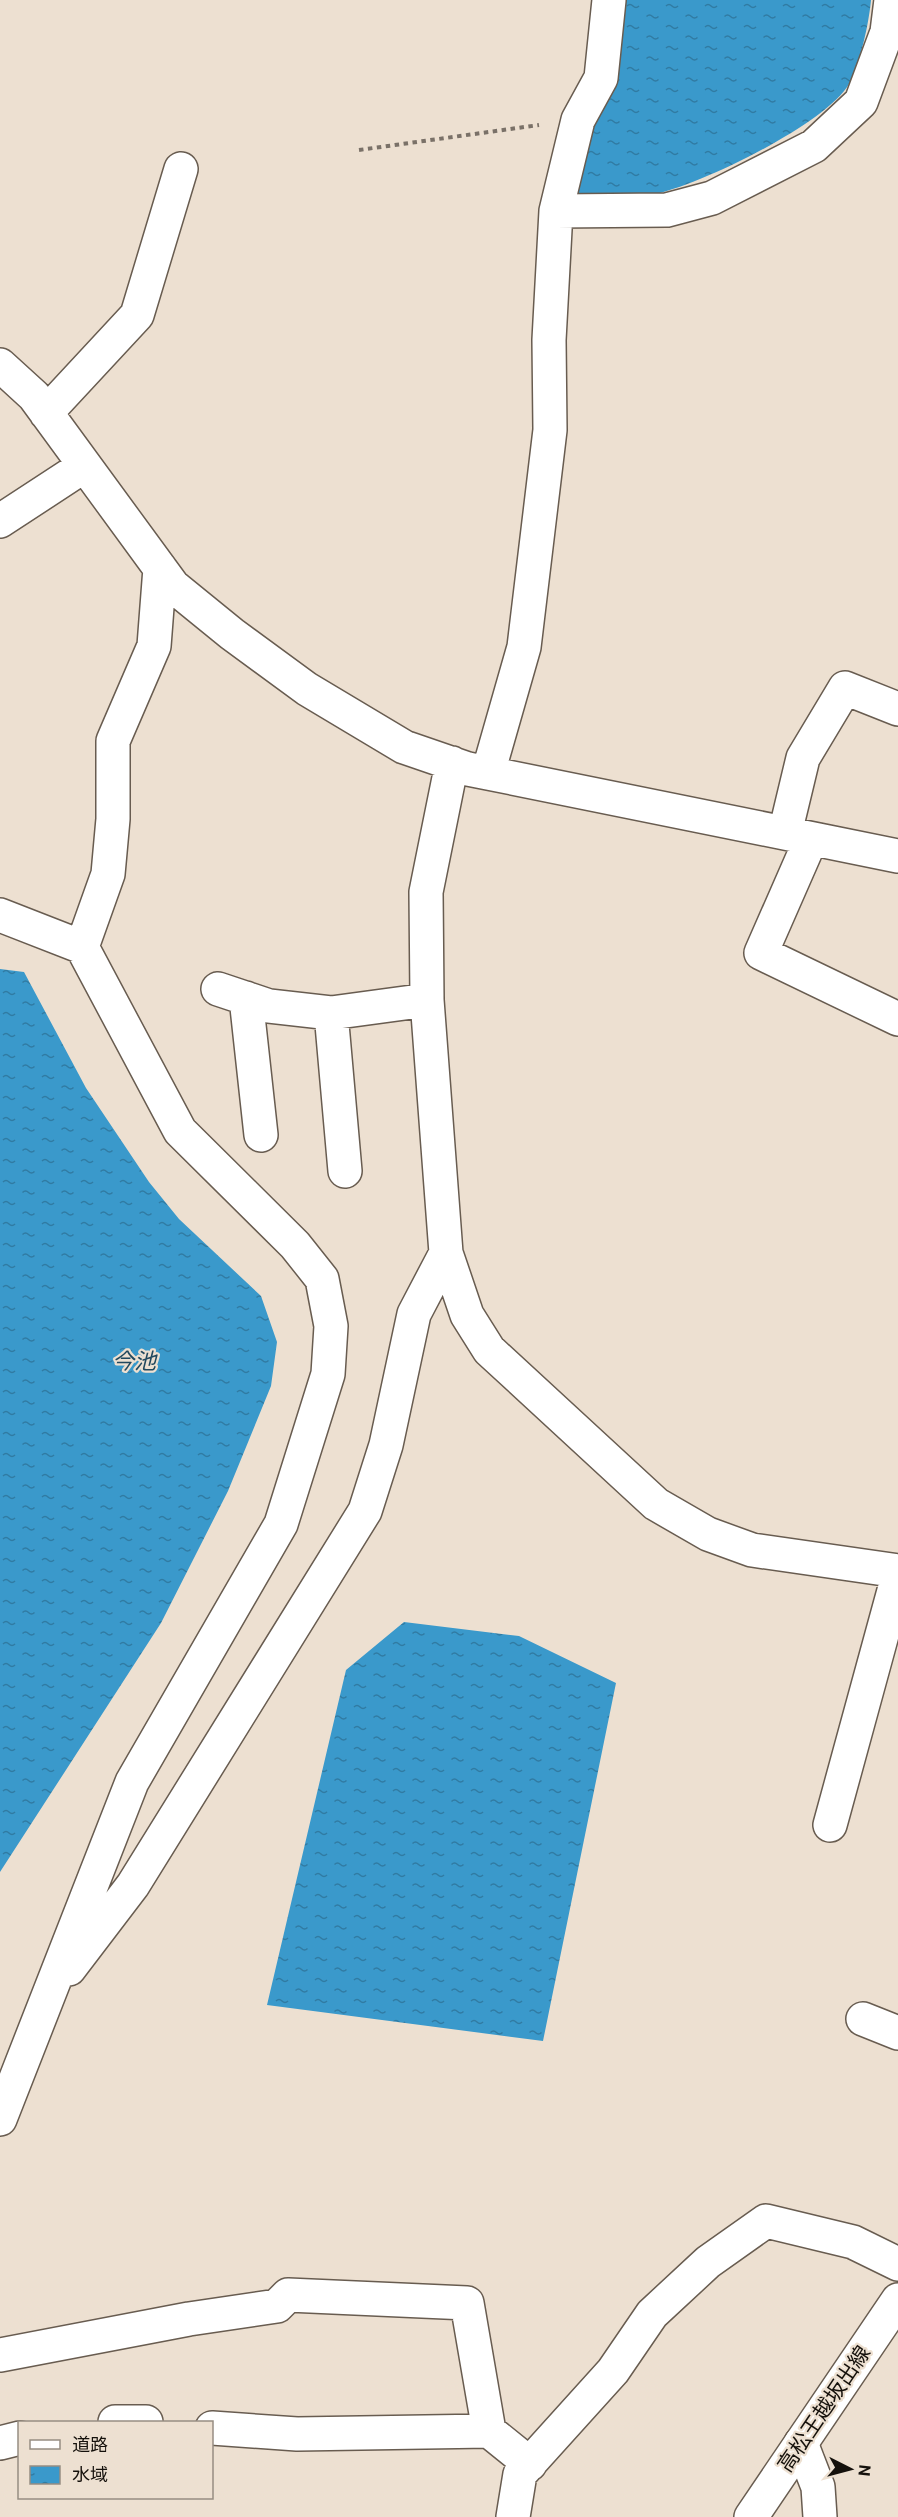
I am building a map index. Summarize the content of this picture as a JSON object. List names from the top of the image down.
{
  "streets": {
    "street": ["高松王越坂出線"]
  },
  "water": ["今池"],
  "legend": ["道路", "水域"],
  "north": "right"
}
